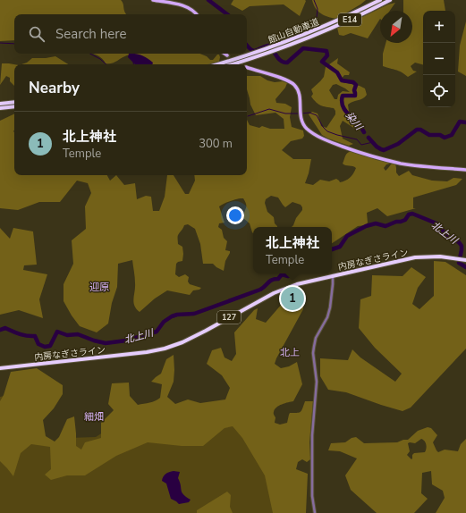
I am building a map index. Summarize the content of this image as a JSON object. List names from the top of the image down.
{
  "streets": {
    "highway": [
      "E14",
      "館山自動車道",
      "内房なぎさライン",
      "127"
    ]
  },
  "districts": ["迎原", "北上", "細畑"],
  "water": ["染川", "北上川"],
  "north": "bottom left",
  "page": {
    "map_buttons": ["+", "−"],
    "search": "Search here",
    "heading": "Nearby",
    "list": [
      {
        "mark": "1",
        "name": "北上神社",
        "note": "Temple",
        "value": "300 m"
      }
    ],
    "popup": ["北上神社", "Temple"],
    "pins": "1"
  }
}
